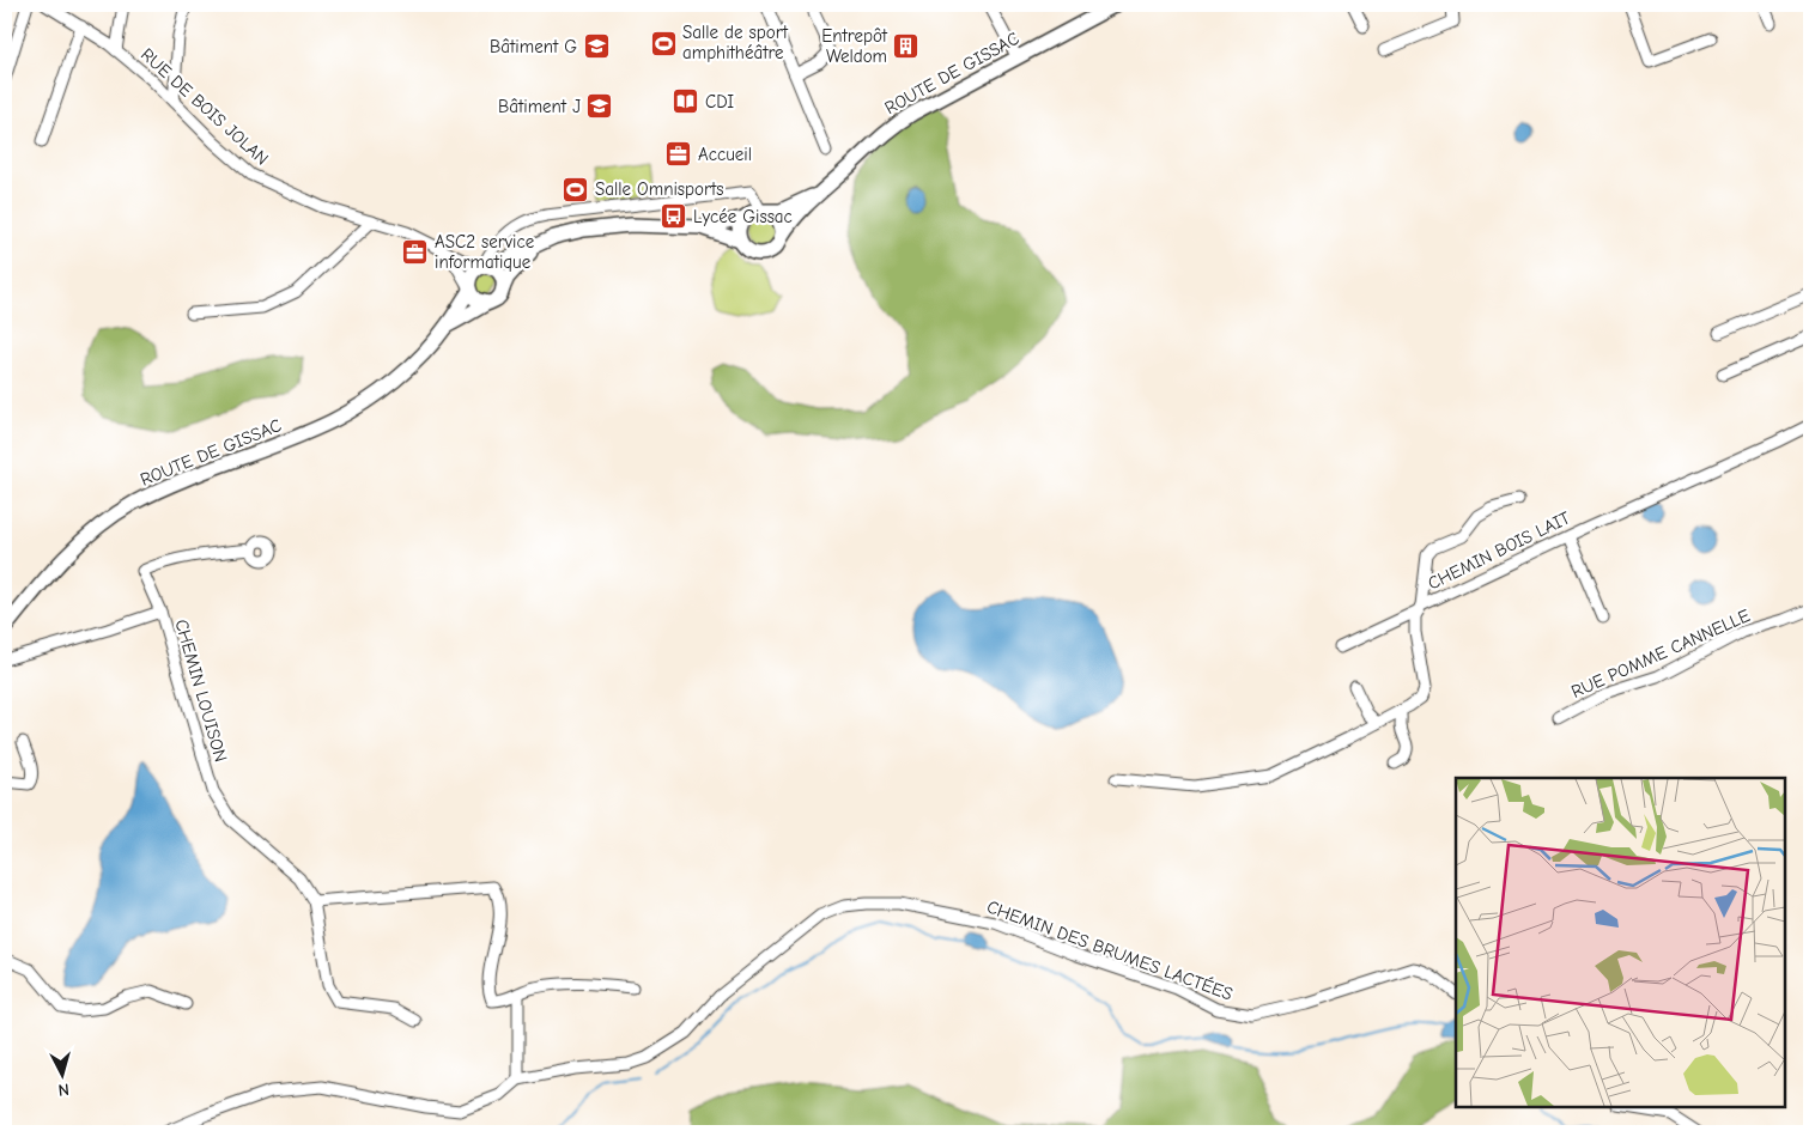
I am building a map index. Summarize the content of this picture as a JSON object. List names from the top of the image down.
{
  "streets": {
    "main road": ["ROUTE DE GISSAC"],
    "street": [
      "RUE DE BOIS JOLAN",
      "CHEMIN BOIS LAIT",
      "RUE POMME CANNELLE",
      "CHEMIN LOUISON",
      "CHEMIN DES BRUMES LACTÉES"
    ]
  },
  "crossings": [
    ["ROUTE DE GISSAC", "RUE DE BOIS JOLAN"]
  ],
  "places": {
    "sports": ["Salle de sport amphithéâtre", "Salle Omnisports"],
    "school or university": ["Bâtiment G", "Bâtiment J"],
    "building": ["Entrepôt Weldom"],
    "library": ["CDI"],
    "office": ["Accueil", "ASC2 service informatique"],
    "bus stop": ["Lycée Gissac"]
  },
  "north": "bottom"
}
